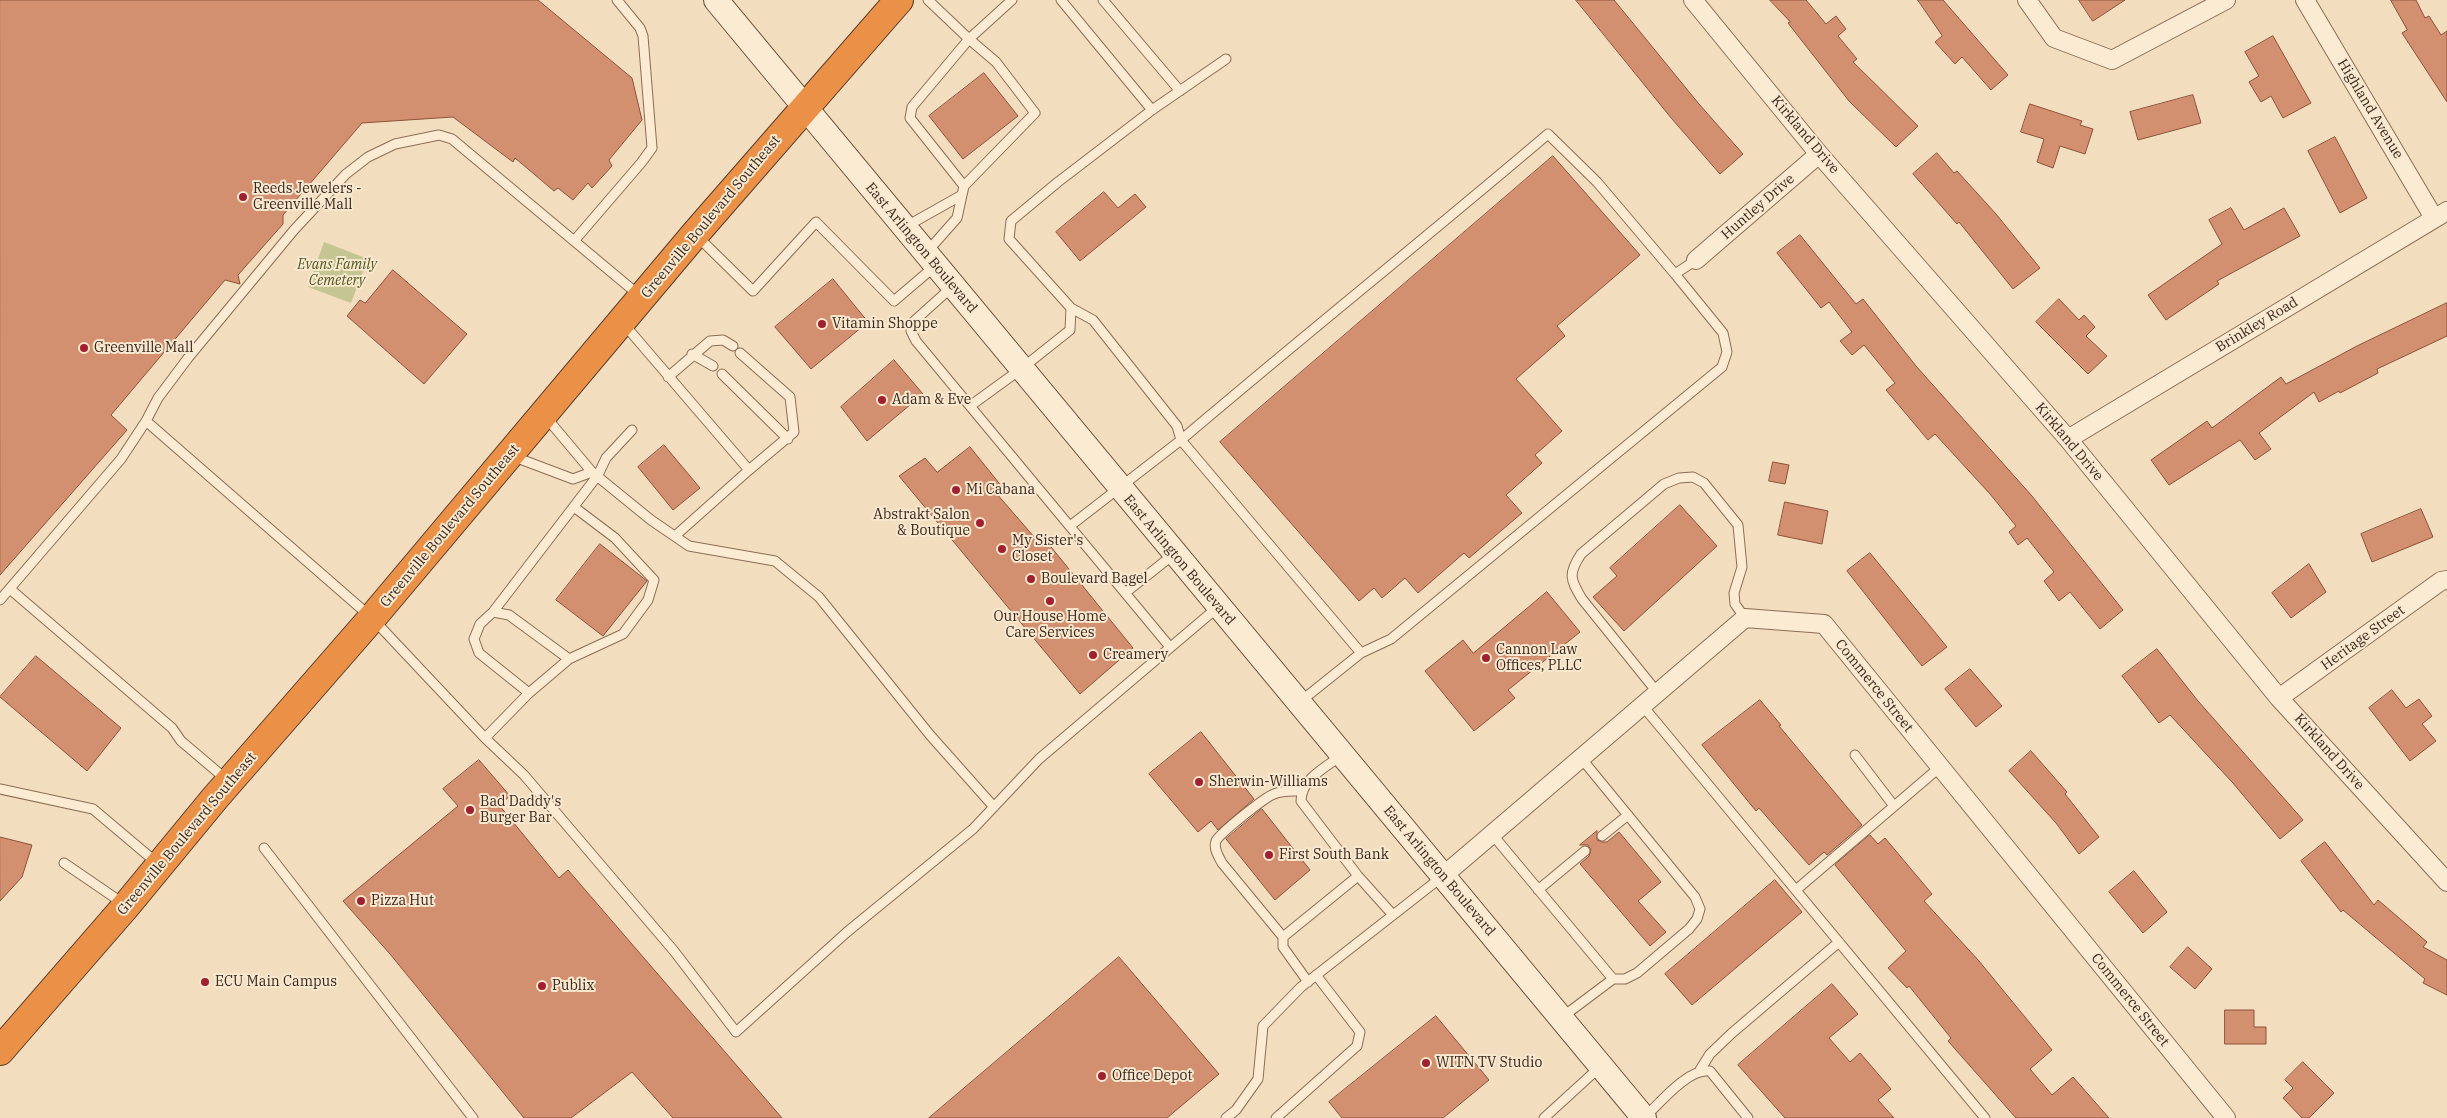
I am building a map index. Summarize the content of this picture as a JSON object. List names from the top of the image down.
{
  "streets": {
    "highway": ["Greenville Boulevard Southeast"],
    "main road": ["East Arlington Boulevard"],
    "street": [
      "Highland Avenue",
      "Kirkland Drive",
      "Huntley Drive",
      "Brinkley Road",
      "Heritage Street",
      "Commerce Street"
    ]
  },
  "crossings": [
    ["Highland Avenue", "Brinkley Road"],
    ["Kirkland Drive", "Huntley Drive"],
    ["Kirkland Drive", "Brinkley Road"],
    ["Kirkland Drive", "Heritage Street"],
    ["Greenville Boulevard Southeast", "East Arlington Boulevard"]
  ],
  "parks": ["Evans Family Cemetery"],
  "places": [
    "Reeds Jewelers - Greenville Mall",
    "Vitamin Shoppe",
    "Greenville Mall",
    "Adam & Eve",
    "Mi Cabana",
    "Abstrakt Salon & Boutique",
    "My Sister's Closet",
    "Boulevard Bagel",
    "Our House Home Care Services",
    "Creamery",
    "Cannon Law Offices, PLLC",
    "Sherwin-Williams",
    "Bad Daddy's Burger Bar",
    "First South Bank",
    "Pizza Hut",
    "ECU Main Campus",
    "Publix",
    "WITN TV Studio",
    "Office Depot"
  ]
}
